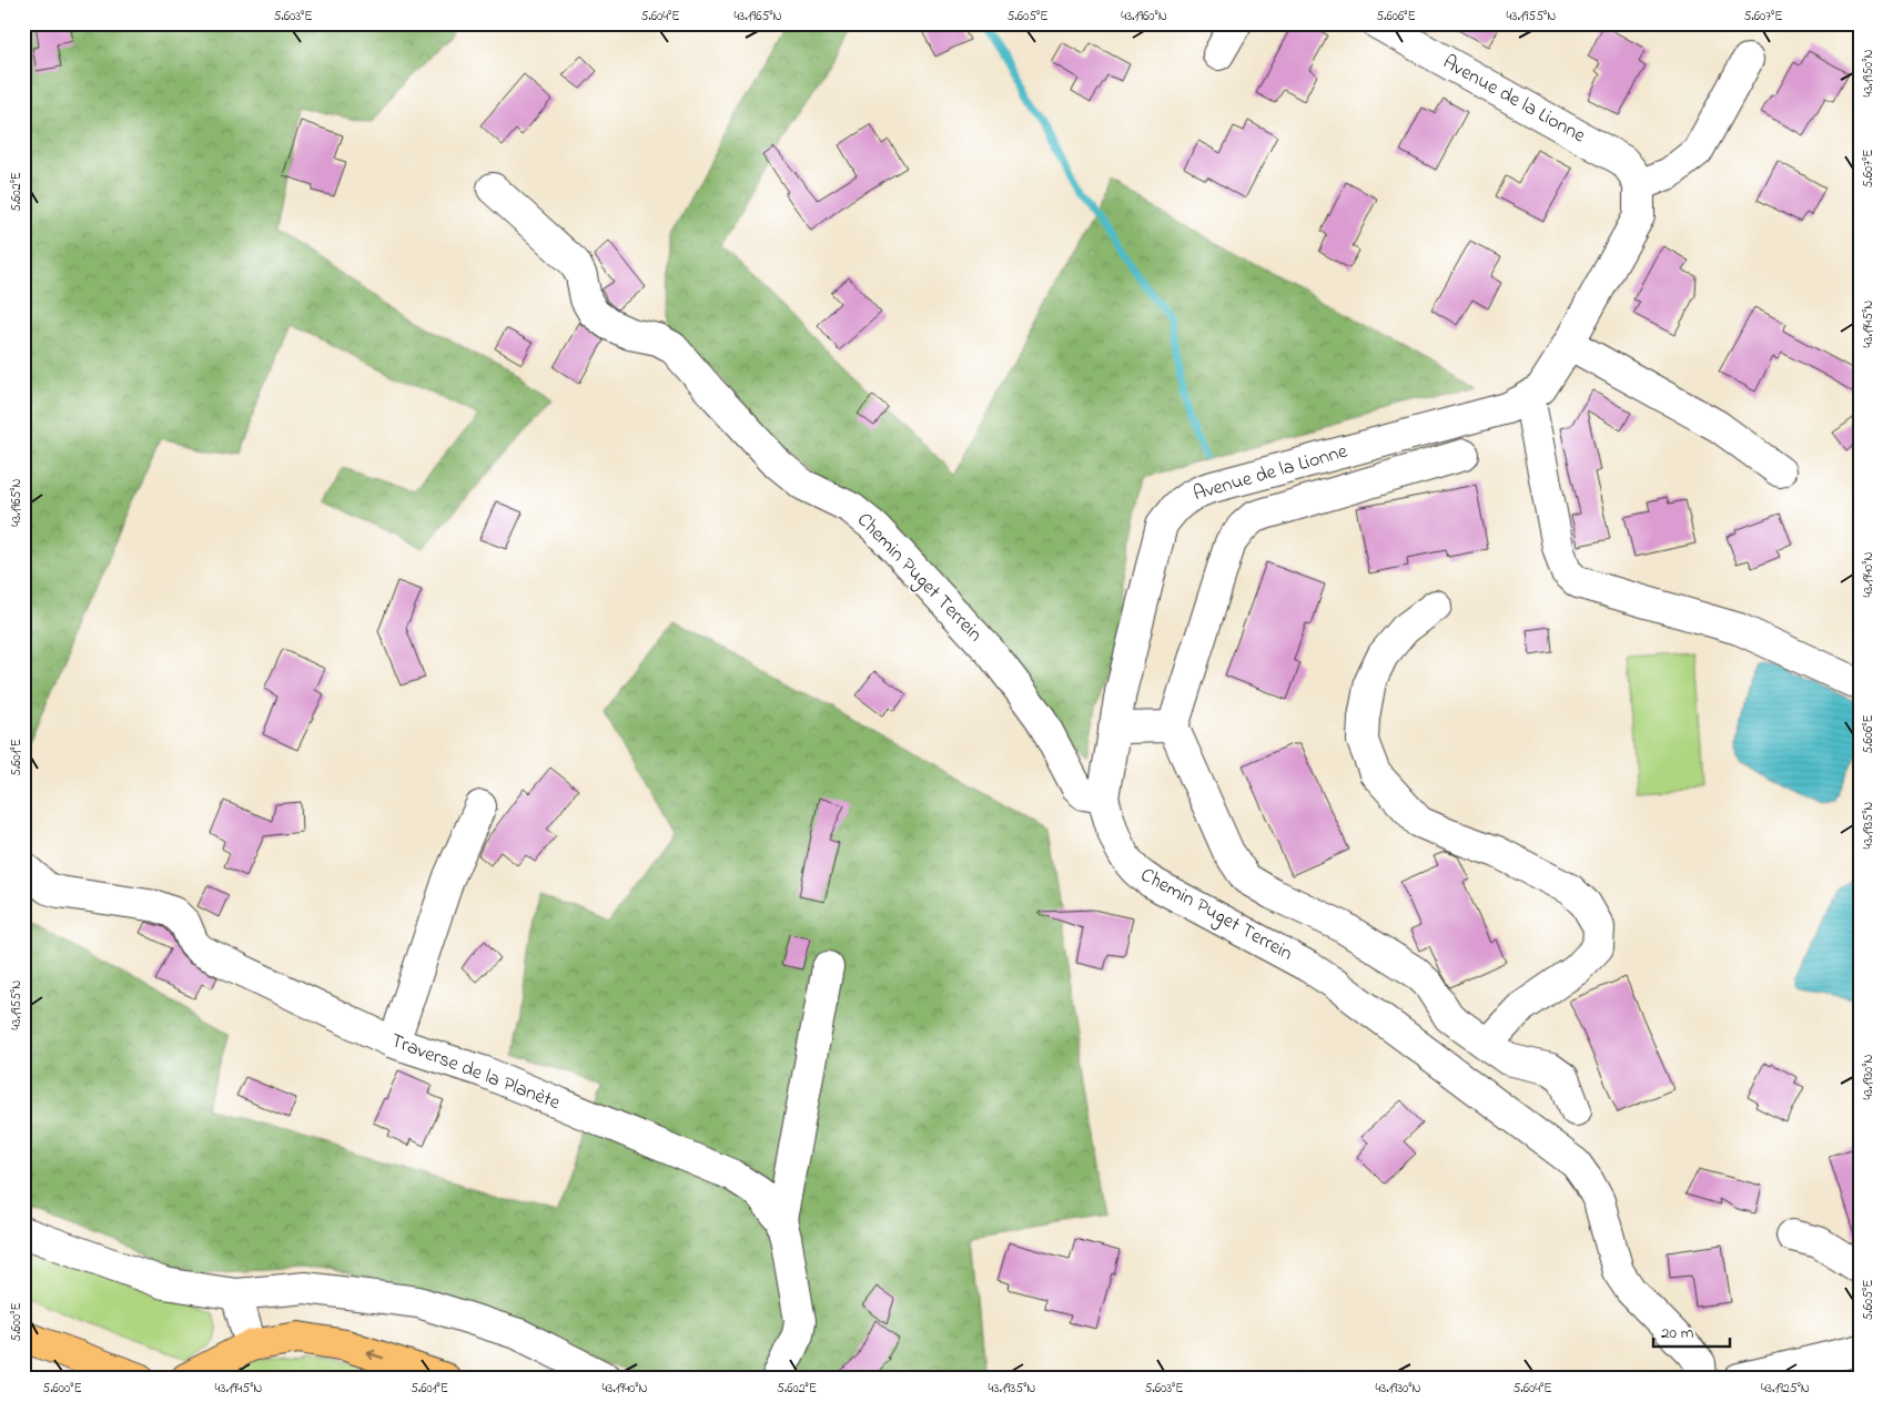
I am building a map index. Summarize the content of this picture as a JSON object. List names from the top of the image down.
{
  "streets": {
    "street": ["Avenue de la Lionne", "Chemin Puget Terrein", "Traverse de la Planète"]
  },
  "crossings": [
    ["Avenue de la Lionne", "Chemin Puget Terrein"]
  ],
  "scale_bar": "20 m",
  "coordinates": [
    "5.603°E",
    "5.604°E",
    "43.1965°N",
    "5.605°E",
    "43.1960°N",
    "5.606°E",
    "43.1955°N",
    "5.607°E",
    "43.1950°N",
    "5.602°E",
    "43.1945°N",
    "43.1940°N",
    "5.601°E",
    "43.1935°N",
    "43.1930°N",
    "5.600°E",
    "43.1925°N"
  ]
}
